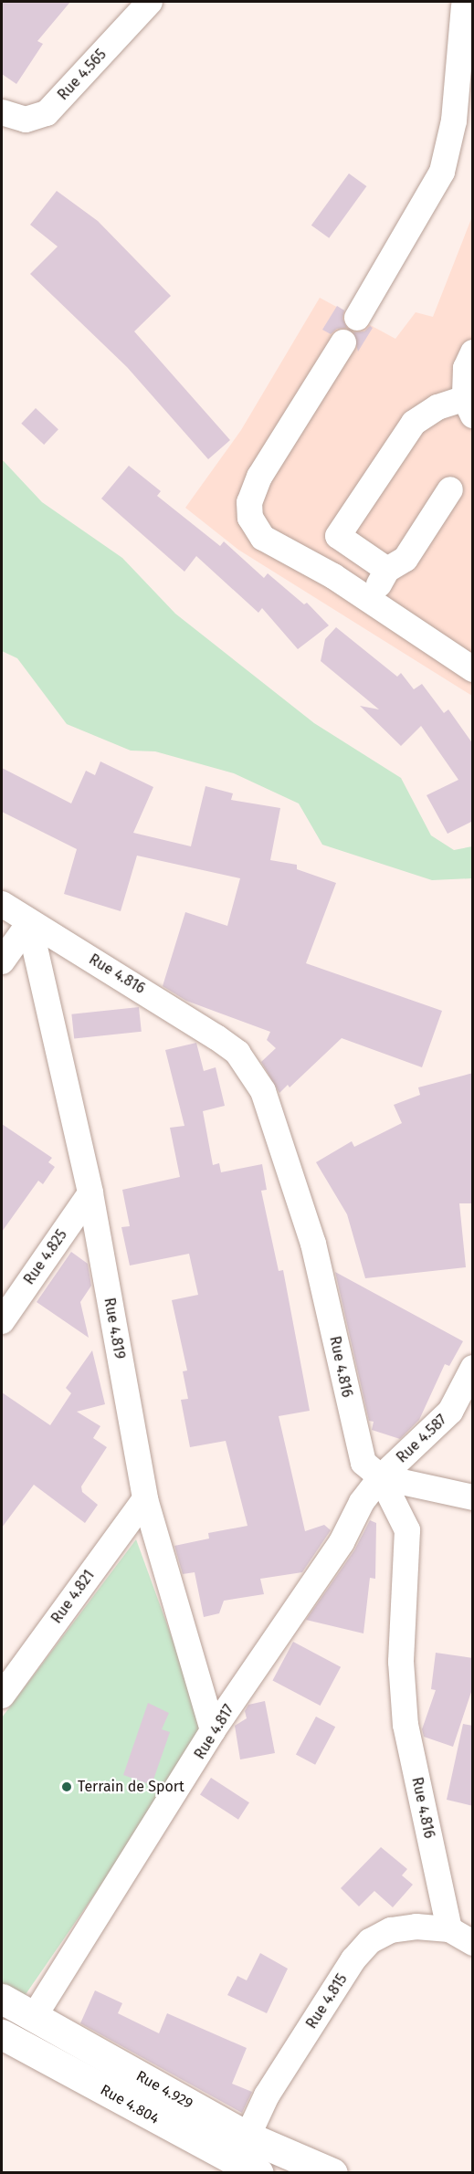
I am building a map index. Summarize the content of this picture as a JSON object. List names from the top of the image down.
{
  "streets": {
    "main road": ["Rue 4.929", "Rue 4.804"],
    "street": [
      "Rue 4.565",
      "Rue 4.816",
      "Rue 4.825",
      "Rue 4.819",
      "Rue 4.587",
      "Rue 4.821",
      "Rue 4.817",
      "Rue 4.815"
    ]
  },
  "crossings": [
    ["Rue 4.816", "Rue 4.819"],
    ["Rue 4.816", "Rue 4.587"],
    ["Rue 4.816", "Rue 4.817"],
    ["Rue 4.816", "Rue 4.815"],
    ["Rue 4.825", "Rue 4.819"],
    ["Rue 4.819", "Rue 4.821"],
    ["Rue 4.819", "Rue 4.817"],
    ["Rue 4.587", "Rue 4.817"],
    ["Rue 4.817", "Rue 4.929"],
    ["Rue 4.815", "Rue 4.929"],
    ["Rue 4.815", "Rue 4.804"],
    ["Rue 4.929", "Rue 4.804"]
  ],
  "places": ["Terrain de Sport"]
}
